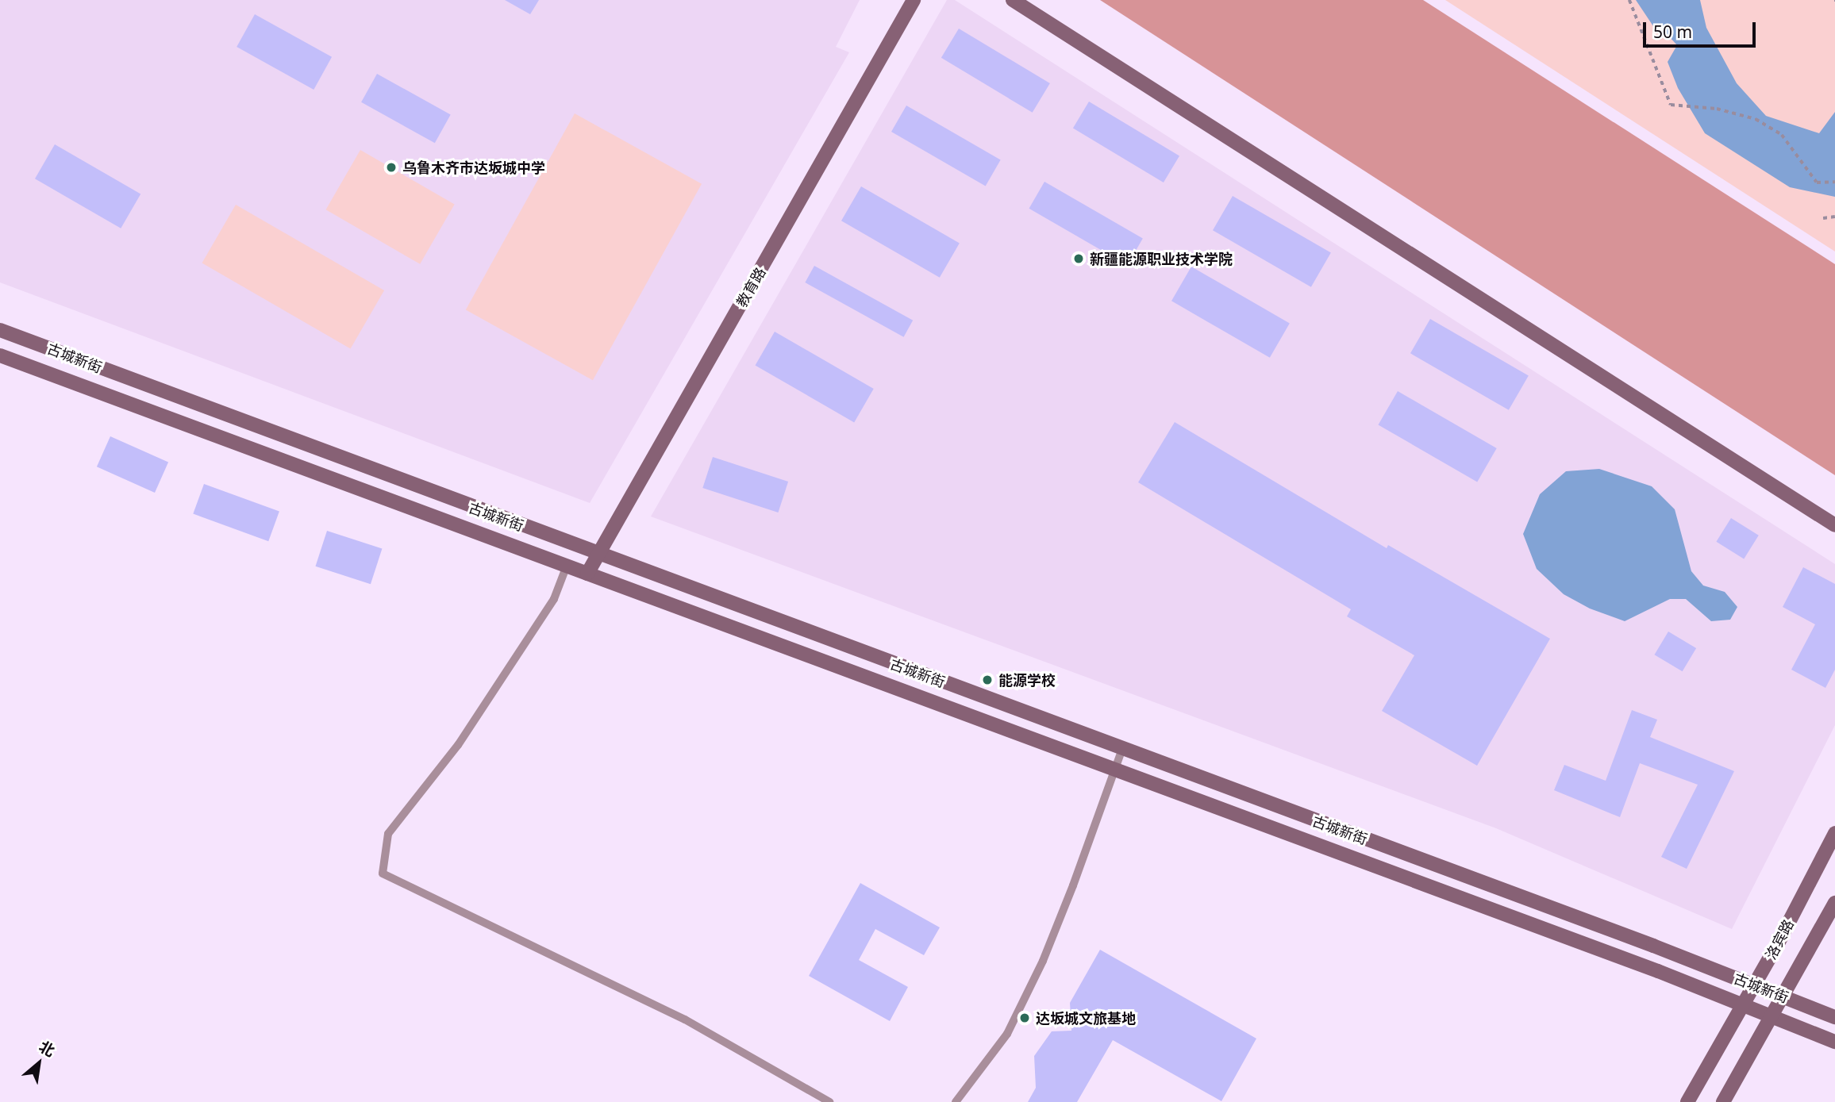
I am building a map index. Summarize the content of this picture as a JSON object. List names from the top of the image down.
{
  "streets": {
    "main road": ["教育路", "古城新街", "洛宾路"]
  },
  "crossings": [
    ["教育路", "古城新街"],
    ["古城新街", "洛宾路"]
  ],
  "places": [
    "乌鲁木齐市达坂城中学",
    "新疆能源职业技术学院",
    "能源学校",
    "达坂城文旅基地"
  ],
  "scale_bar": "50 m",
  "north": "top right"
}
